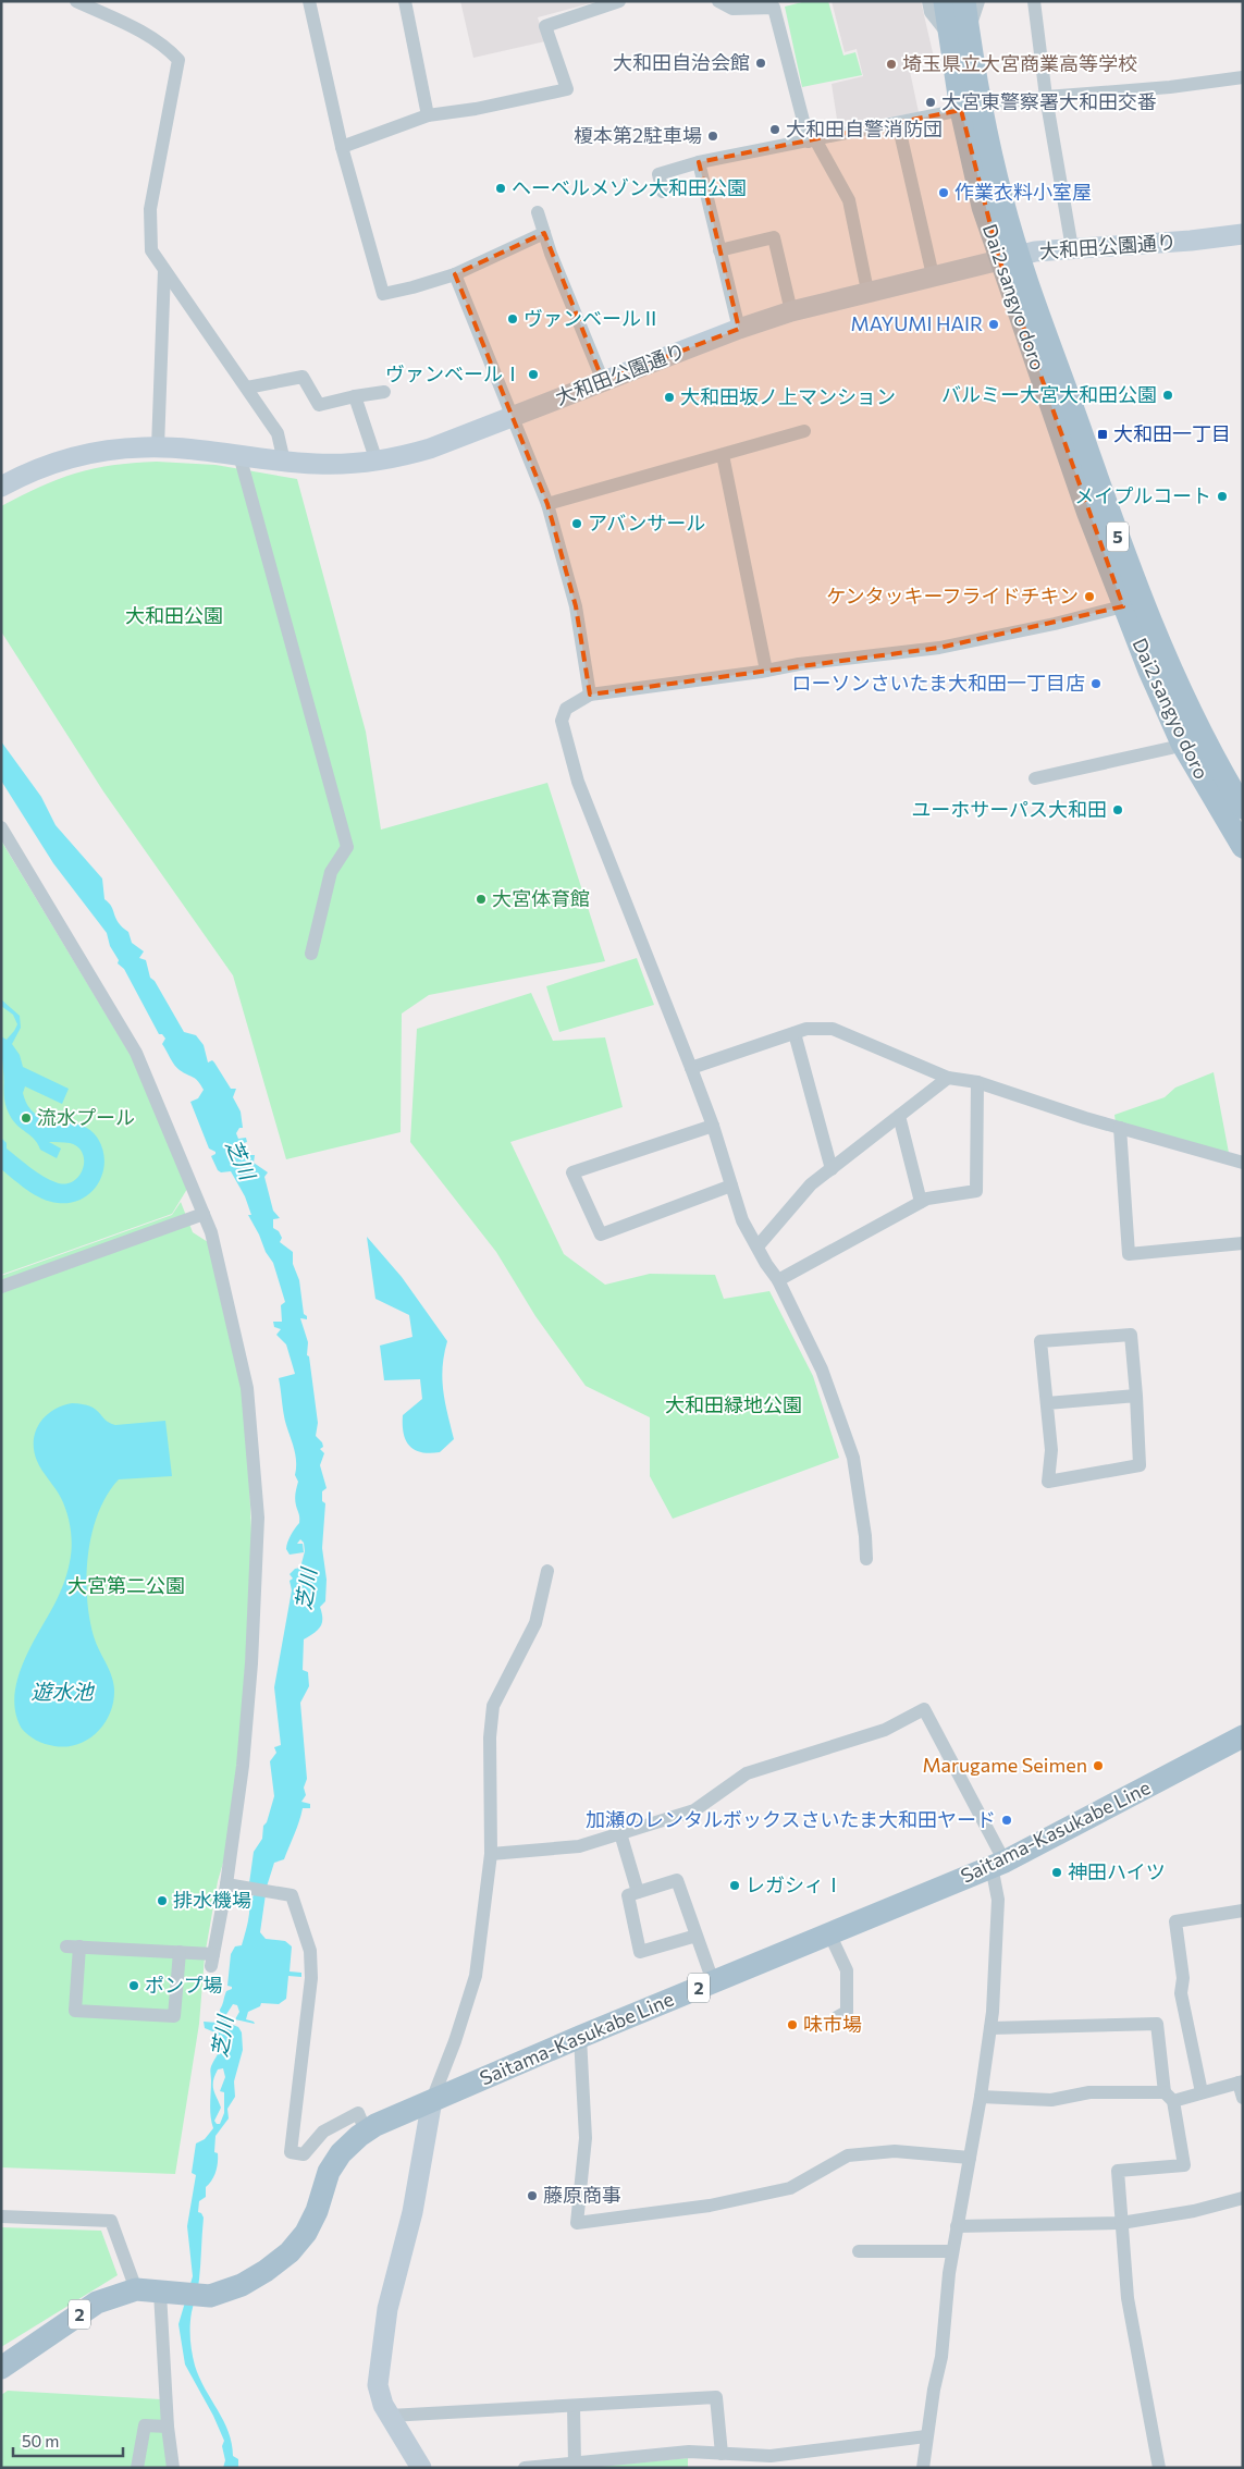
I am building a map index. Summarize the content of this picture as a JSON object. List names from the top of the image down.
{
  "streets": {
    "main road": [
      "Dai2 sangyo doro",
      "5",
      "Saitama-Kasukabe Line",
      "2"
    ],
    "street": ["大和田公園通り"]
  },
  "crossings": [
    ["大和田公園通り", "Dai2 sangyo doro"]
  ],
  "water": ["芝川", "遊水池"],
  "parks": ["大和田公園", "大和田緑地公園", "大宮第二公園"],
  "places": {
    "other": [
      "大和田自治会館",
      "埼玉県立大宮商業高等学校",
      "大宮東警察署大和田交番",
      "大和田自警消防団",
      "榎本第2駐車場",
      "ヘーベルメゾン大和田公園",
      "作業衣料小室屋",
      "ヴァンベールⅡ",
      "MAYUMI HAIR",
      "ヴァンベールⅠ",
      "バルミー大宮大和田公園",
      "大和田坂ノ上マンション",
      "メイプルコート",
      "アバンサール",
      "ケンタッキーフライドチキン",
      "ローソンさいたま大和田一丁目店",
      "ユーホサーパス大和田",
      "大宮体育館",
      "流水プール",
      "Marugame Seimen",
      "加瀬のレンタルボックスさいたま大和田ヤード",
      "神田ハイツ",
      "レガシィⅠ",
      "排水機場",
      "ポンプ場",
      "味市場",
      "藤原商事"
    ],
    "transit": ["大和田一丁目"]
  },
  "scale_bar": "50 m"
}
